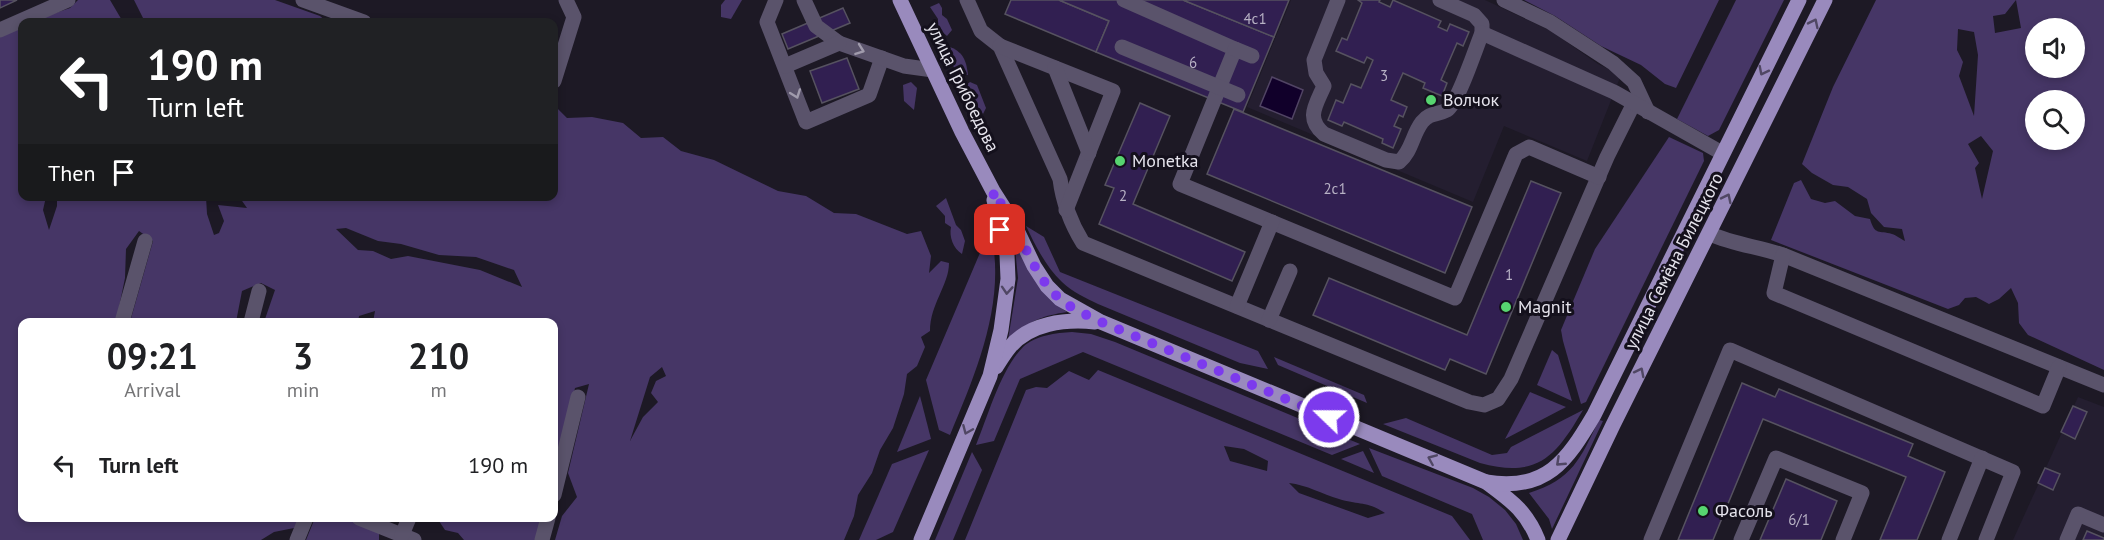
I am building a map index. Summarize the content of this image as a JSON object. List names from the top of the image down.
{
  "streets": {
    "main road": ["улица Грибоедова", "улица Семёна Билецкого"]
  },
  "places": [
    "Волчок",
    "Monetka",
    "Magnit",
    "Фасоль"
  ],
  "house_numbers": [
    "4с1",
    "6",
    "3",
    "2с1",
    "2",
    "1",
    "6/1"
  ],
  "page": {
    "turn": ["190 m", "Turn left"],
    "then": "Then",
    "eta": [
      "09:21",
      "Arrival",
      "3",
      "min",
      "210",
      "m"
    ],
    "list": [
      {
        "name": "Turn left",
        "value": "190 m"
      }
    ]
  }
}
